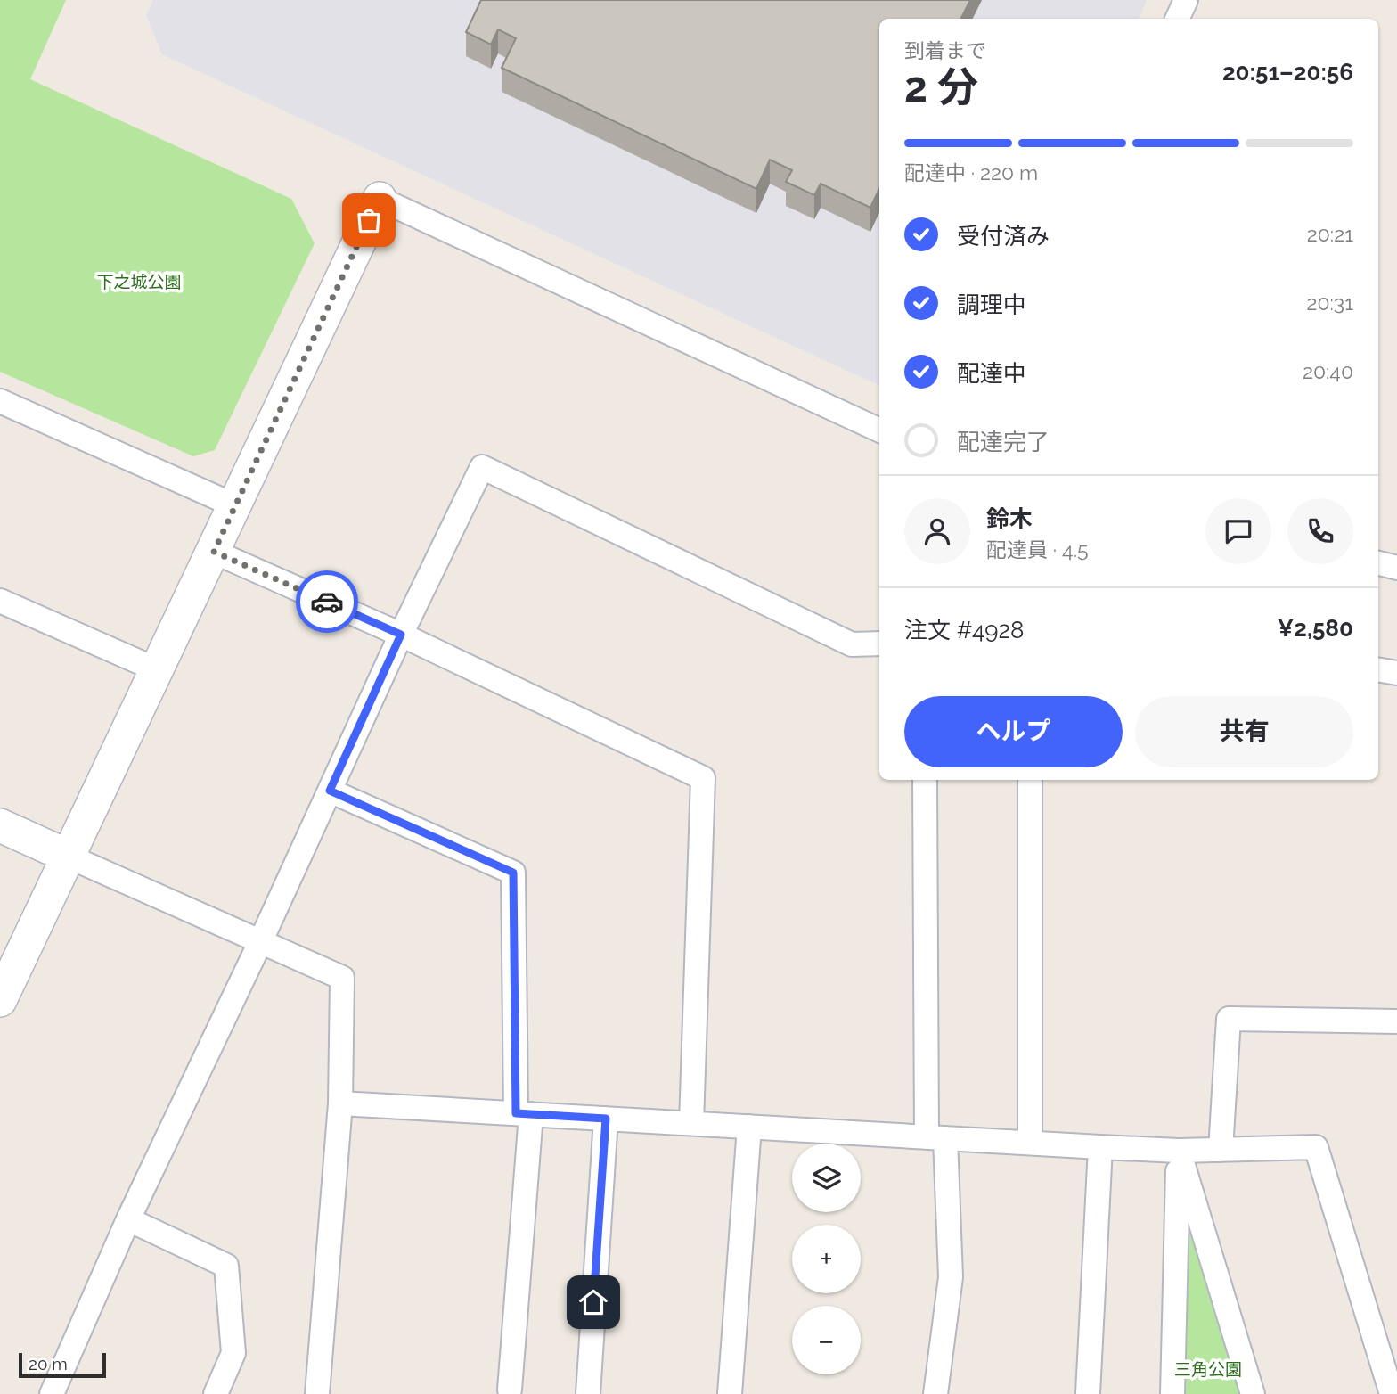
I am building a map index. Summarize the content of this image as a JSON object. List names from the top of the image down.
{
  "parks": ["下之城公園", "三角公園"],
  "scale_bar": "20 m",
  "page": {
    "heading": ["2 分", "到着まで", "20:51–20:56"],
    "panel": [
      "鈴木",
      "配達員 · 4.5",
      "注文 #4928",
      "¥2,580"
    ],
    "bar": "配達中 · 220 m",
    "list": [
      ["受付済み", "20:21"],
      ["調理中", "20:31"],
      ["配達中", "20:40"],
      "配達完了"
    ],
    "buttons": ["ヘルプ", "共有"],
    "map_buttons": ["+", "−"],
    "scale": "20 m"
  }
}
